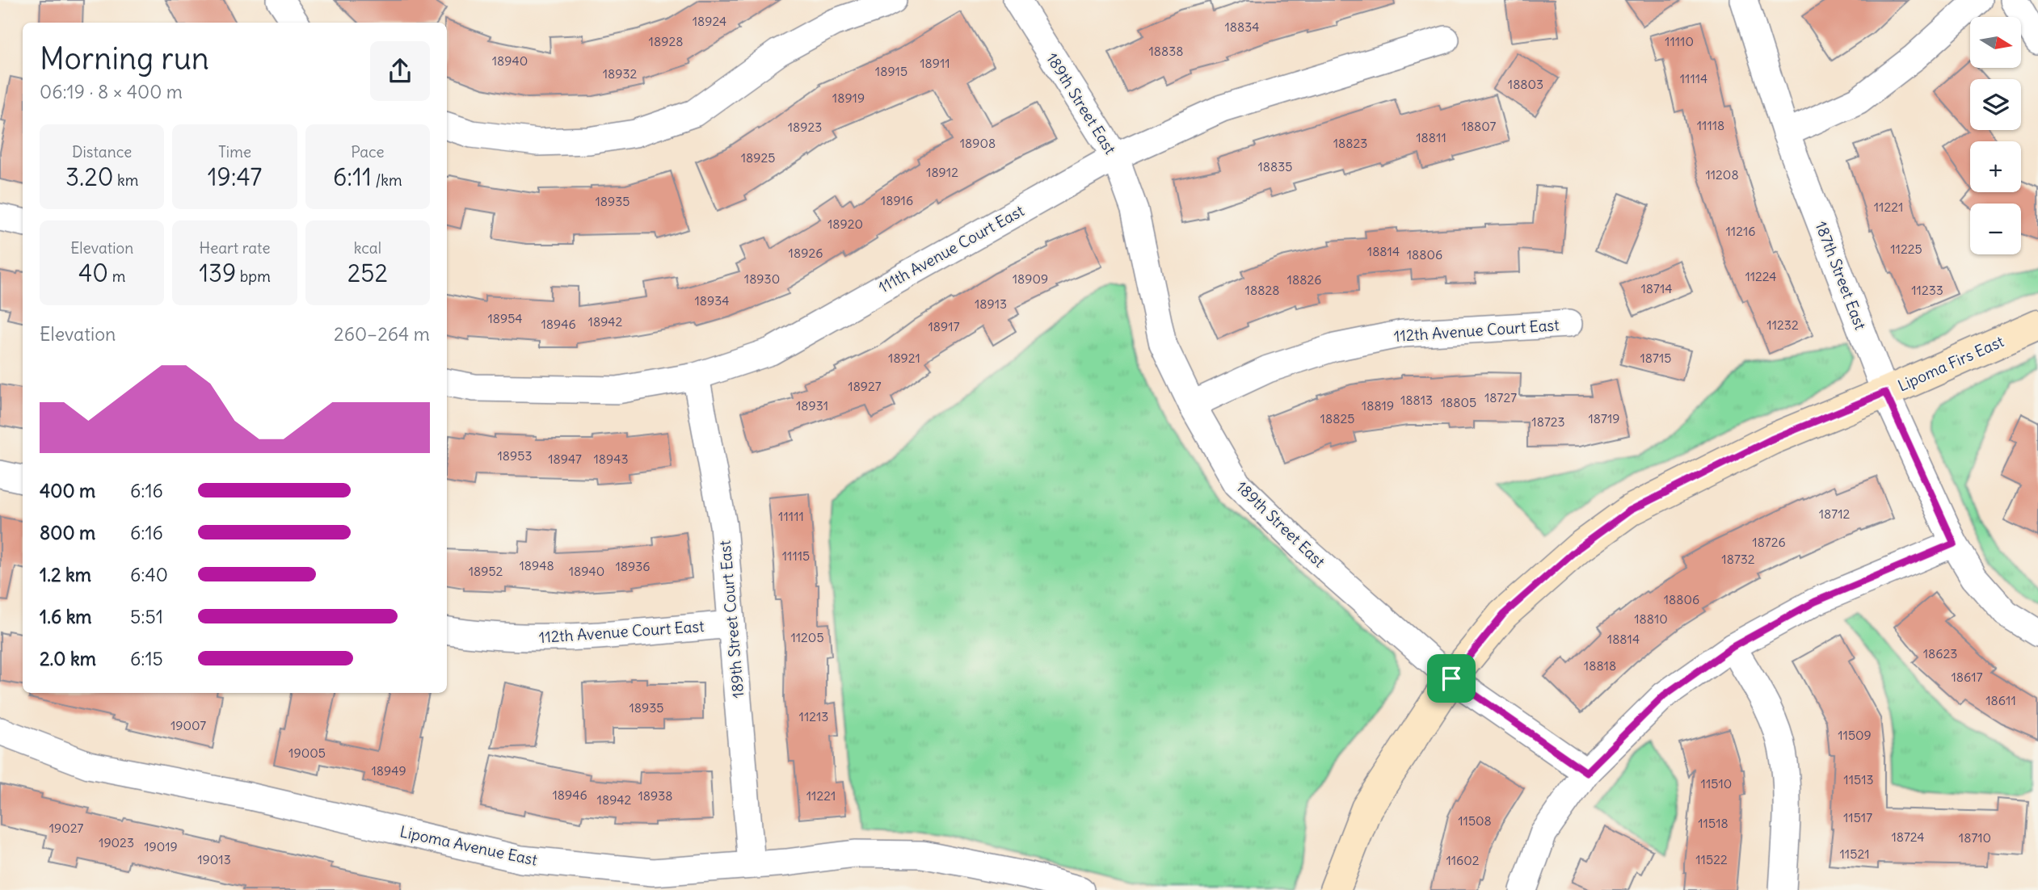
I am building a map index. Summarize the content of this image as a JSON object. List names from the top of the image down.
{
  "streets": {
    "street": [
      "189th Street East",
      "111th Avenue Court East",
      "187th Street East",
      "112th Avenue Court East",
      "Lipoma Firs East",
      "189th Street Court East",
      "Lipoma Avenue East"
    ]
  },
  "crossings": [
    ["189th Street East", "111th Avenue Court East"],
    ["189th Street East", "112th Avenue Court East"],
    ["189th Street East", "Lipoma Firs East"],
    ["111th Avenue Court East", "189th Street Court East"],
    ["187th Street East", "Lipoma Firs East"],
    ["112th Avenue Court East", "189th Street Court East"],
    ["189th Street Court East", "Lipoma Avenue East"]
  ],
  "house_numbers": [
    "18924",
    "18834",
    "18928",
    "11110",
    "18838",
    "18940",
    "18911",
    "18915",
    "18932",
    "11114",
    "18803",
    "18919",
    "11118",
    "18807",
    "18923",
    "18811",
    "18908",
    "18823",
    "18925",
    "18835",
    "18912",
    "11208",
    "18916",
    "18935",
    "11221",
    "18920",
    "11216",
    "11225",
    "18814",
    "18926",
    "18806",
    "11224",
    "18930",
    "18909",
    "18826",
    "18714",
    "18828",
    "11233",
    "18934",
    "18913",
    "18954",
    "18942",
    "18946",
    "11232",
    "18917",
    "18921",
    "18715",
    "18927",
    "18727",
    "18813",
    "18805",
    "18931",
    "18819",
    "18825",
    "18719",
    "18723",
    "18953",
    "18947",
    "18943",
    "18712",
    "11111",
    "18726",
    "11115",
    "18732",
    "18948",
    "18936",
    "18952",
    "18940",
    "18806",
    "18810",
    "11205",
    "18814",
    "18623",
    "18818",
    "18617",
    "18611",
    "18935",
    "11213",
    "19007",
    "11509",
    "19005",
    "18949",
    "11513",
    "11510",
    "18946",
    "18938",
    "11221",
    "18942",
    "11517",
    "11508",
    "11518",
    "19027",
    "18724",
    "18710",
    "19023",
    "19019",
    "11521",
    "19013",
    "11522",
    "11602"
  ],
  "north": "right",
  "page": {
    "map_buttons": ["+", "−"],
    "heading": ["Morning run", "06:19 · 8 × 400 m"],
    "stats": [
      ["Distance", "3.20 km"],
      ["Time", "19:47"],
      ["Pace", "6:11 /km"],
      ["Elevation", "40 m"],
      ["Heart rate", "139 bpm"],
      ["kcal", "252"]
    ],
    "chart": ["Elevation", "260–264 m"],
    "list": [
      {
        "name": "400 m",
        "note": "6:16"
      },
      {
        "name": "800 m",
        "note": "6:16"
      },
      {
        "name": "1.2 km",
        "note": "6:40"
      },
      {
        "name": "1.6 km",
        "note": "5:51"
      },
      {
        "name": "2.0 km",
        "note": "6:15"
      }
    ]
  }
}
